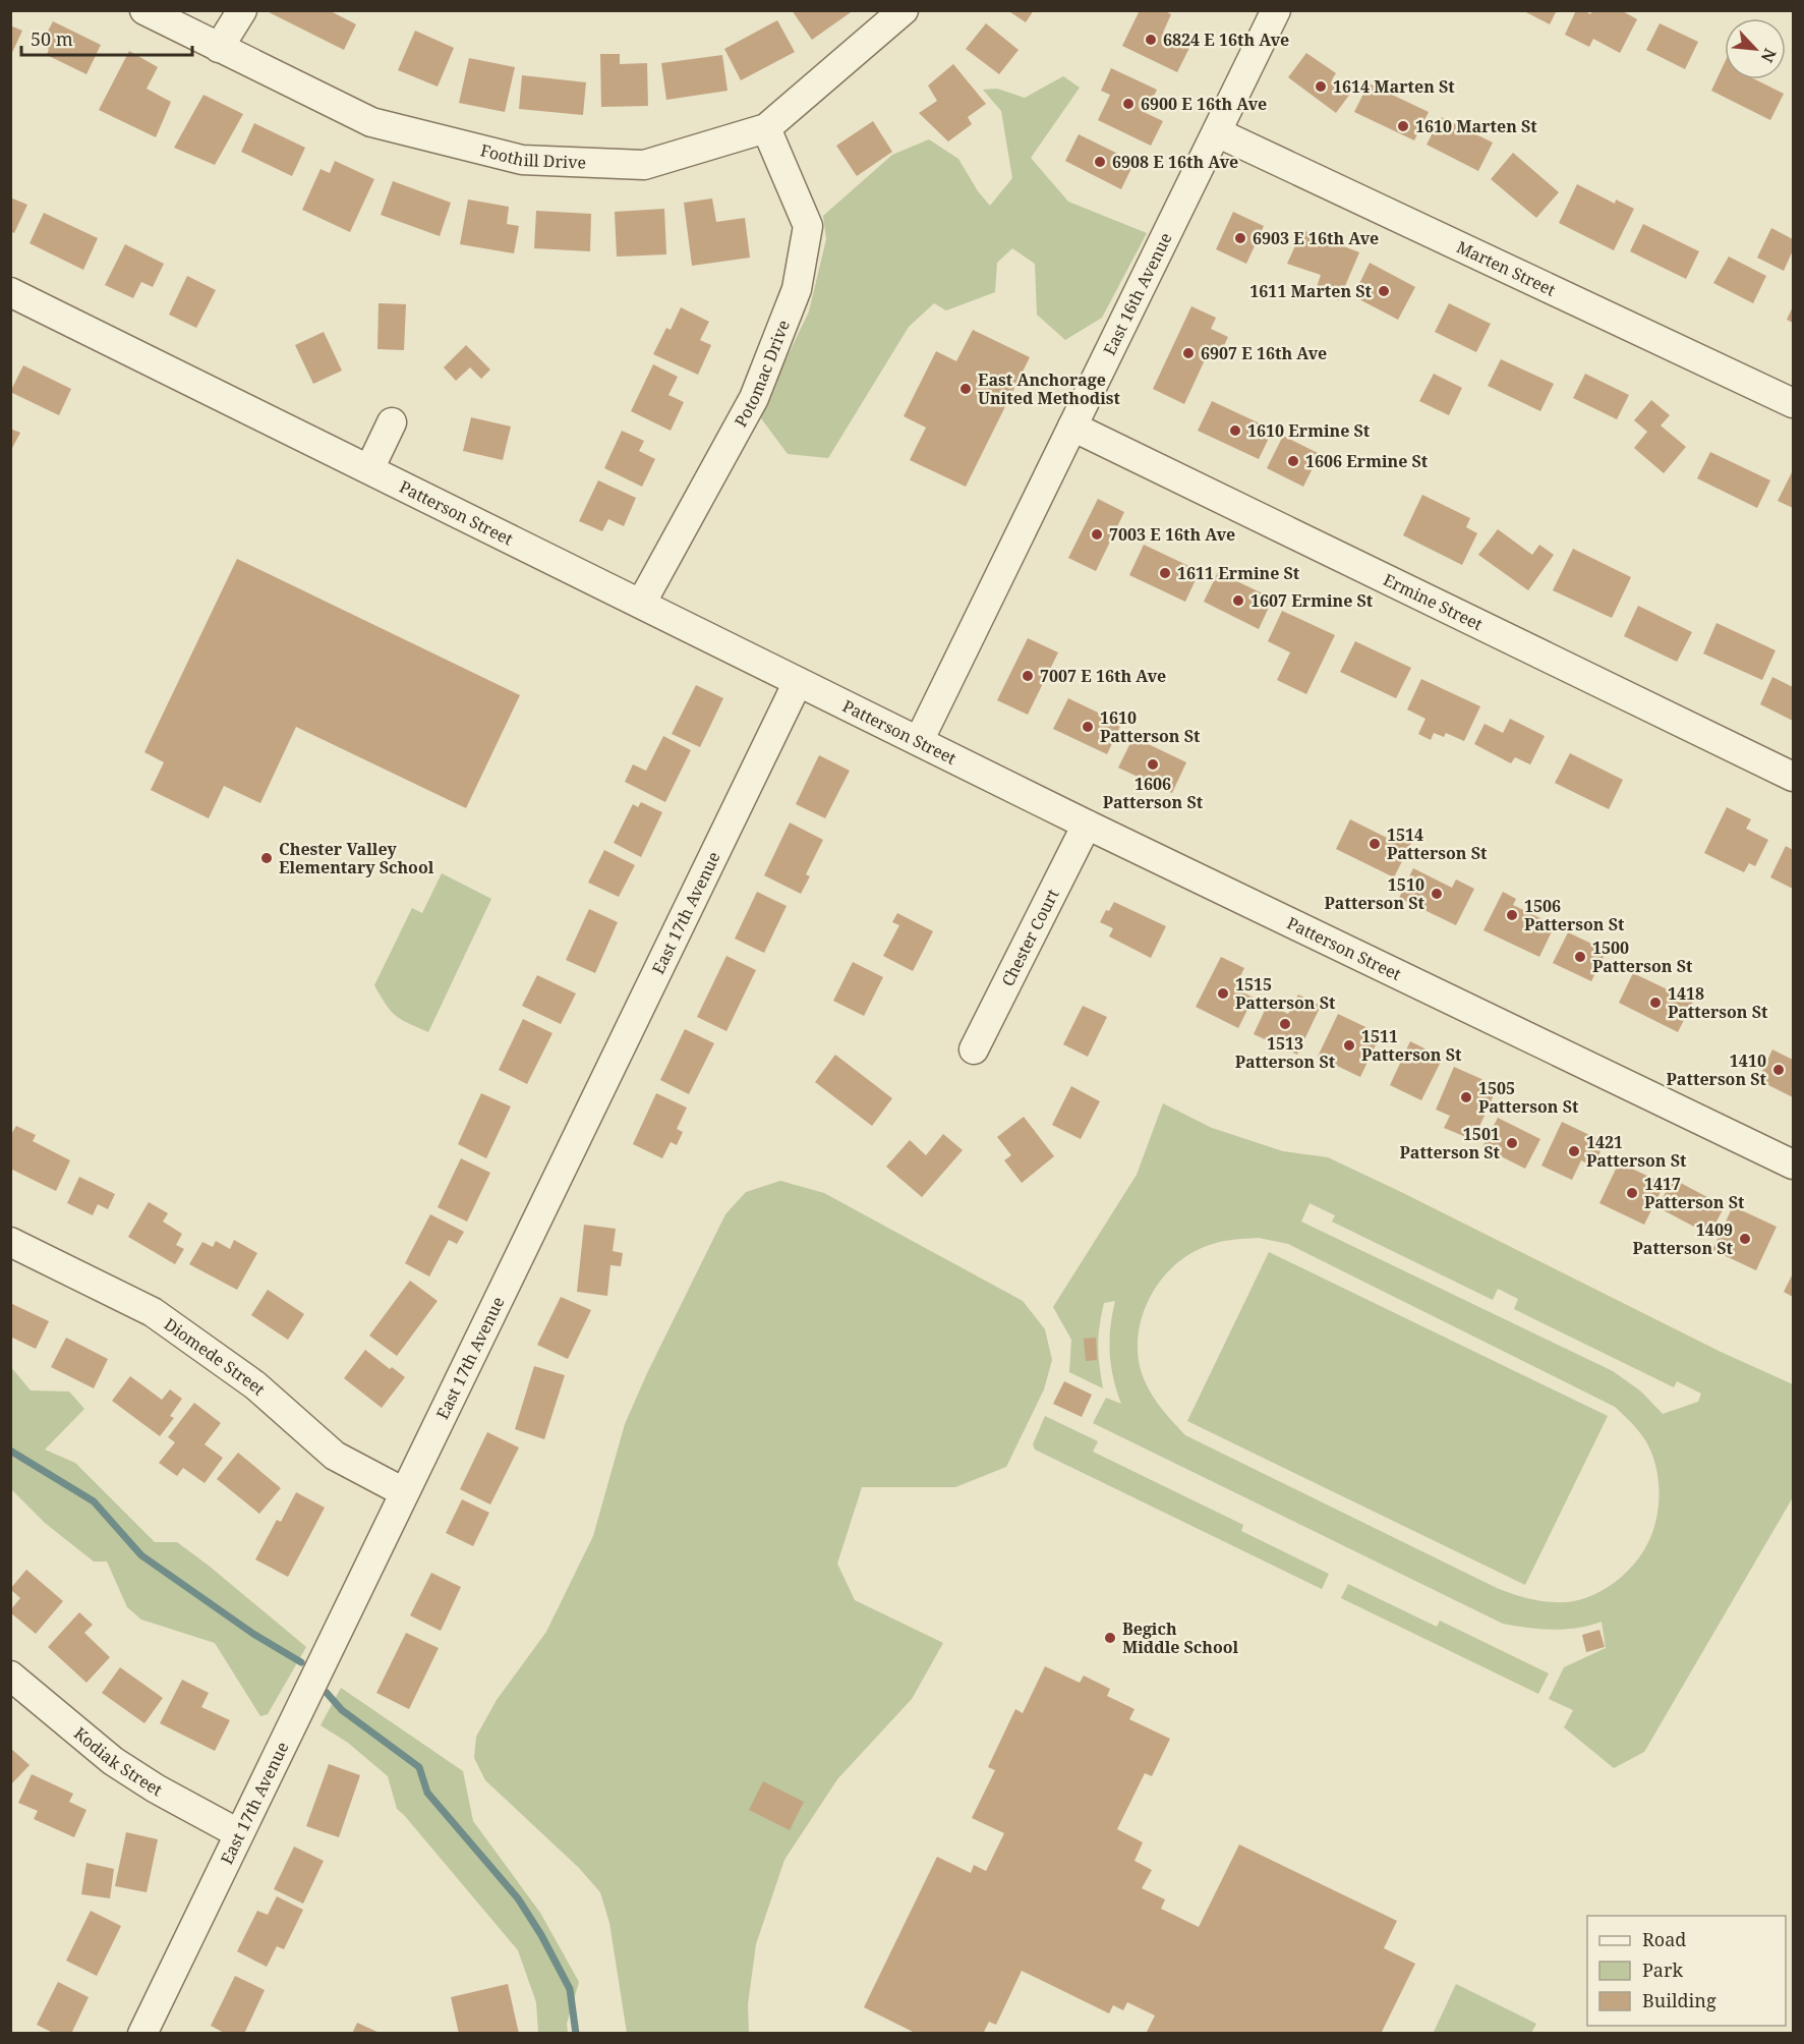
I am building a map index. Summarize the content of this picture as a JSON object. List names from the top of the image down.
{
  "streets": {
    "street": [
      "Foothill Drive",
      "Marten Street",
      "East 16th Avenue",
      "Potomac Drive",
      "Patterson Street",
      "Ermine Street",
      "East 17th Avenue",
      "Chester Court",
      "Diomede Street",
      "Kodiak Street"
    ]
  },
  "crossings": [
    ["Foothill Drive", "Potomac Drive"],
    ["Marten Street", "East 16th Avenue"],
    ["East 16th Avenue", "Patterson Street"],
    ["East 16th Avenue", "Ermine Street"],
    ["Potomac Drive", "Patterson Street"],
    ["Patterson Street", "East 17th Avenue"],
    ["Patterson Street", "Chester Court"],
    ["East 17th Avenue", "Diomede Street"],
    ["East 17th Avenue", "Kodiak Street"]
  ],
  "places": [
    "6824 E 16th Ave",
    "1614 Marten St",
    "6900 E 16th Ave",
    "1610 Marten St",
    "6908 E 16th Ave",
    "6903 E 16th Ave",
    "1611 Marten St",
    "6907 E 16th Ave",
    "East Anchorage United Methodist",
    "1610 Ermine St",
    "1606 Ermine St",
    "7003 E 16th Ave",
    "1611 Ermine St",
    "1607 Ermine St",
    "7007 E 16th Ave",
    "1610 Patterson St",
    "1606 Patterson St",
    "1514 Patterson St",
    "Chester Valley Elementary School",
    "1510 Patterson St",
    "1506 Patterson St",
    "1500 Patterson St",
    "1515 Patterson St",
    "1418 Patterson St",
    "1513 Patterson St",
    "1511 Patterson St",
    "1410 Patterson St",
    "1505 Patterson St",
    "1501 Patterson St",
    "1421 Patterson St",
    "1417 Patterson St",
    "1409 Patterson St",
    "Begich Middle School"
  ],
  "legend": ["Road", "Park", "Building"],
  "scale_bar": "50 m",
  "north": "bottom right"
}
